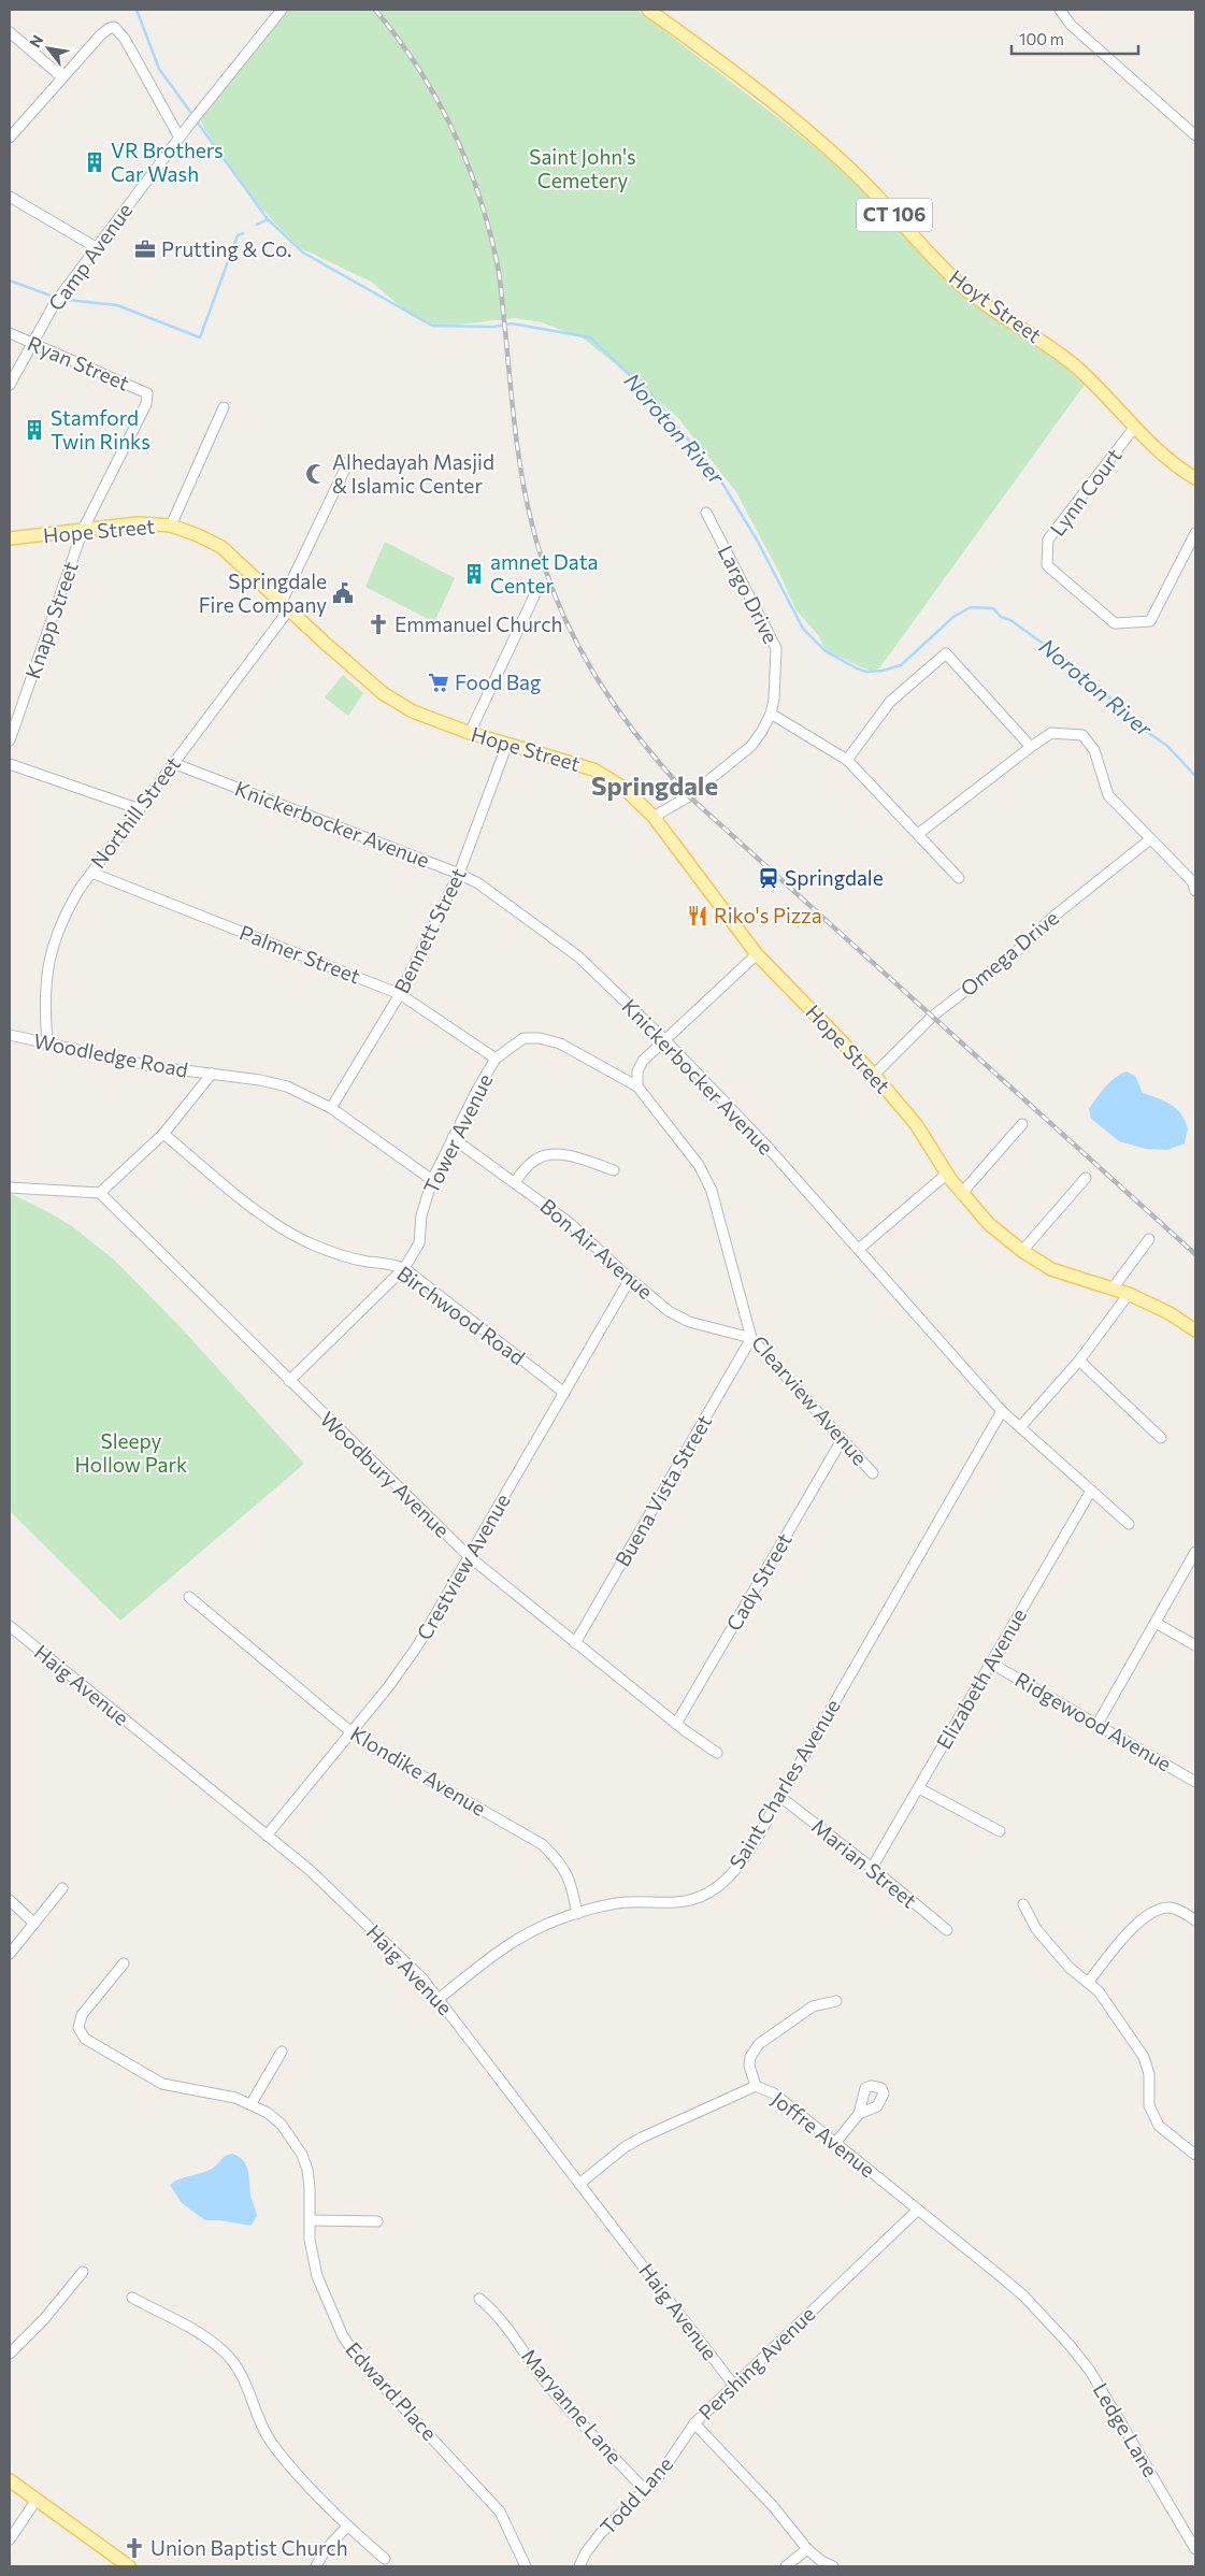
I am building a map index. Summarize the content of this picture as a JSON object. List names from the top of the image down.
{
  "streets": {
    "main road": ["CT 106", "Hoyt Street", "Hope Street"],
    "street": [
      "Camp Avenue",
      "Ryan Street",
      "Lynn Court",
      "Largo Drive",
      "Knapp Street",
      "Northill Street",
      "Knickerbocker Avenue",
      "Bennett Street",
      "Omega Drive",
      "Palmer Street",
      "Woodledge Road",
      "Tower Avenue",
      "Bon Air Avenue",
      "Birchwood Road",
      "Clearview Avenue",
      "Woodbury Avenue",
      "Buena Vista Street",
      "Crestview Avenue",
      "Cady Street",
      "Elizabeth Avenue",
      "Haig Avenue",
      "Ridgewood Avenue",
      "Klondike Avenue",
      "Saint Charles Avenue",
      "Marian Street",
      "Joffre Avenue",
      "Pershing Avenue",
      "Edward Place",
      "Maryanne Lane",
      "Ledge Lane",
      "Todd Lane"
    ]
  },
  "crossings": [
    ["Camp Avenue", "Ryan Street"],
    ["Hoyt Street", "Lynn Court"],
    ["Ryan Street", "Knapp Street"],
    ["Hope Street", "Largo Drive"],
    ["Hope Street", "Knapp Street"],
    ["Hope Street", "Northill Street"],
    ["Hope Street", "Bennett Street"],
    ["Hope Street", "Omega Drive"],
    ["Northill Street", "Knickerbocker Avenue"],
    ["Northill Street", "Palmer Street"],
    ["Northill Street", "Woodledge Road"],
    ["Knickerbocker Avenue", "Bennett Street"],
    ["Knickerbocker Avenue", "Elizabeth Avenue"],
    ["Knickerbocker Avenue", "Saint Charles Avenue"],
    ["Bennett Street", "Palmer Street"],
    ["Bennett Street", "Woodledge Road"],
    ["Palmer Street", "Tower Avenue"],
    ["Woodledge Road", "Tower Avenue"],
    ["Tower Avenue", "Bon Air Avenue"],
    ["Tower Avenue", "Birchwood Road"],
    ["Tower Avenue", "Clearview Avenue"],
    ["Tower Avenue", "Woodbury Avenue"],
    ["Bon Air Avenue", "Clearview Avenue"],
    ["Bon Air Avenue", "Buena Vista Street"],
    ["Bon Air Avenue", "Crestview Avenue"],
    ["Birchwood Road", "Crestview Avenue"],
    ["Clearview Avenue", "Buena Vista Street"],
    ["Clearview Avenue", "Cady Street"],
    ["Woodbury Avenue", "Buena Vista Street"],
    ["Woodbury Avenue", "Crestview Avenue"],
    ["Woodbury Avenue", "Cady Street"],
    ["Crestview Avenue", "Haig Avenue"],
    ["Crestview Avenue", "Klondike Avenue"],
    ["Elizabeth Avenue", "Ridgewood Avenue"],
    ["Elizabeth Avenue", "Marian Street"],
    ["Haig Avenue", "Saint Charles Avenue"],
    ["Haig Avenue", "Joffre Avenue"],
    ["Haig Avenue", "Pershing Avenue"],
    ["Klondike Avenue", "Saint Charles Avenue"],
    ["Saint Charles Avenue", "Marian Street"],
    ["Joffre Avenue", "Pershing Avenue"],
    ["Joffre Avenue", "Ledge Lane"],
    ["Pershing Avenue", "Todd Lane"],
    ["Maryanne Lane", "Todd Lane"]
  ],
  "districts": ["Springdale"],
  "water": ["Noroton River"],
  "parks": ["Saint John's Cemetery", "Sleepy Hollow Park"],
  "places": {
    "building": ["VR Brothers Car Wash", "Stamford Twin Rinks", "amnet Data Center"],
    "office": ["Prutting & Co."],
    "mosque": ["Alhedayah Masjid & Islamic Center"],
    "public building": ["Springdale Fire Company"],
    "church": ["Emmanuel Church", "Union Baptist Church"],
    "supermarket": ["Food Bag"],
    "station": ["Springdale"],
    "restaurant": ["Riko's Pizza"]
  },
  "scale_bar": "100 m",
  "north": "top left"
}
